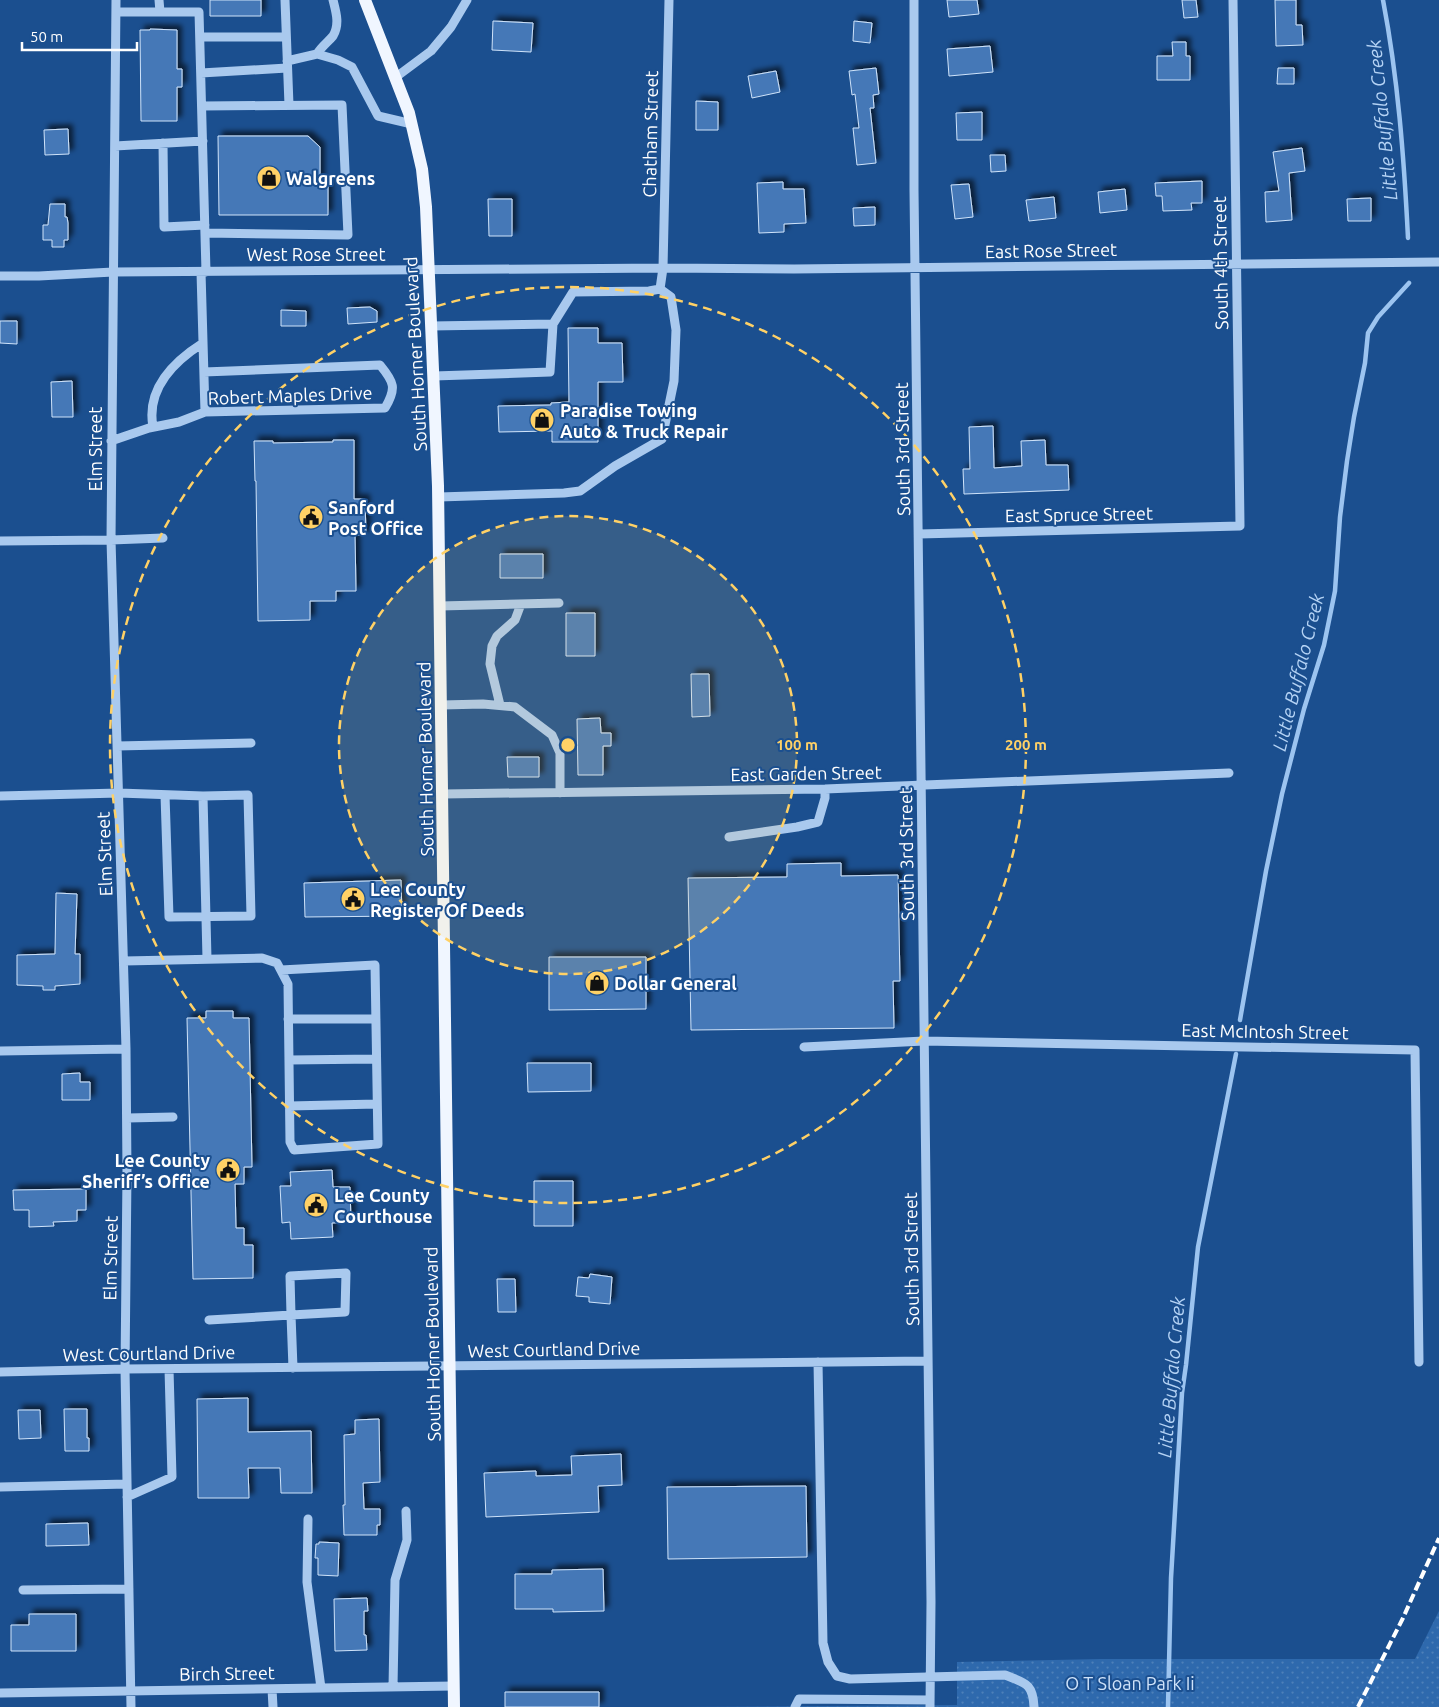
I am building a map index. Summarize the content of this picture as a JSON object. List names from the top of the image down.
{
  "streets": {
    "main road": ["South Horner Boulevard"],
    "street": [
      "Chatham Street",
      "East Rose Street",
      "West Rose Street",
      "South 4th Street",
      "Robert Maples Drive",
      "Elm Street",
      "South 3rd Street",
      "East Spruce Street",
      "East Garden Street",
      "East McIntosh Street",
      "West Courtland Drive",
      "Birch Street"
    ]
  },
  "crossings": [
    ["Chatham Street", "East Rose Street"],
    ["Chatham Street", "West Rose Street"],
    ["East Rose Street", "West Rose Street"],
    ["East Rose Street", "South 4th Street"],
    ["East Rose Street", "South 3rd Street"],
    ["West Rose Street", "South Horner Boulevard"],
    ["West Rose Street", "Elm Street"],
    ["South 4th Street", "East Spruce Street"],
    ["South Horner Boulevard", "East Garden Street"],
    ["South Horner Boulevard", "West Courtland Drive"],
    ["South Horner Boulevard", "Birch Street"],
    ["Robert Maples Drive", "Elm Street"],
    ["Elm Street", "West Courtland Drive"],
    ["Elm Street", "Birch Street"],
    ["South 3rd Street", "East Spruce Street"],
    ["South 3rd Street", "East Garden Street"],
    ["South 3rd Street", "East McIntosh Street"],
    ["South 3rd Street", "West Courtland Drive"]
  ],
  "water": ["Little Buffalo Creek"],
  "parks": ["O T Sloan Park Ii"],
  "places": {
    "shop": ["Walgreens", "Paradise Towing Auto & Truck Repair", "Dollar General"],
    "public building": [
      "Sanford Post Office",
      "Lee County Register Of Deeds",
      "Lee County Sheriff’s Office",
      "Lee County Courthouse"
    ]
  },
  "scale_bar": "50 m",
  "rings": ["100 m", "200 m"]
}
